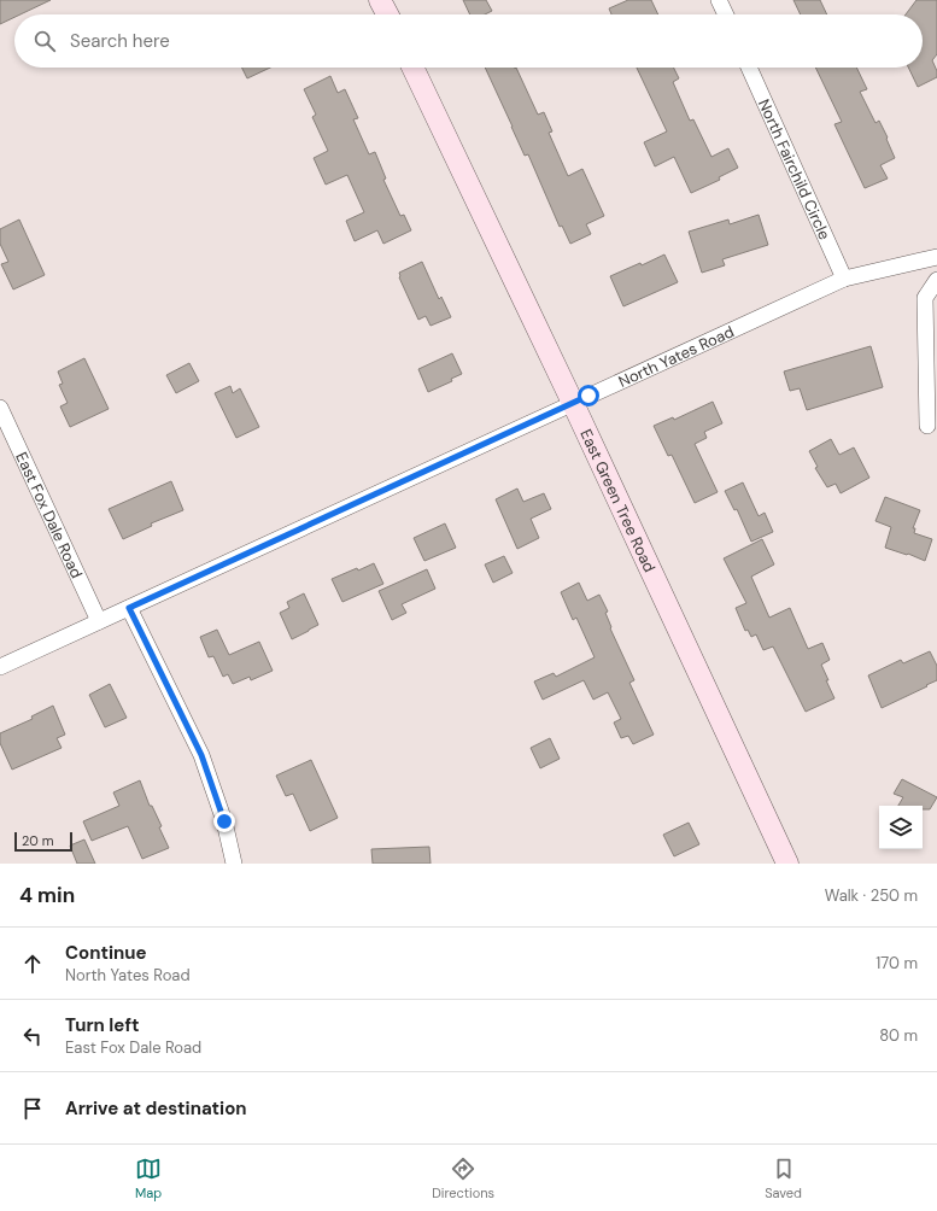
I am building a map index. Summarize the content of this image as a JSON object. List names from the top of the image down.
{
  "streets": {
    "street": [
      "North Fairchild Circle",
      "North Yates Road",
      "East Green Tree Road",
      "East Fox Dale Road"
    ]
  },
  "crossings": [
    ["North Fairchild Circle", "North Yates Road"],
    ["North Yates Road", "East Green Tree Road"],
    ["North Yates Road", "East Fox Dale Road"]
  ],
  "scale_bar": "20 m",
  "page": {
    "search": "Search here",
    "scale": "20 m",
    "heading": ["4 min", "Walk · 250 m"],
    "list": [
      ["Continue", "North Yates Road", "170 m"],
      ["Turn left", "East Fox Dale Road", "80 m"],
      "Arrive at destination"
    ],
    "nav": ["Map", "Directions", "Saved"]
  }
}
